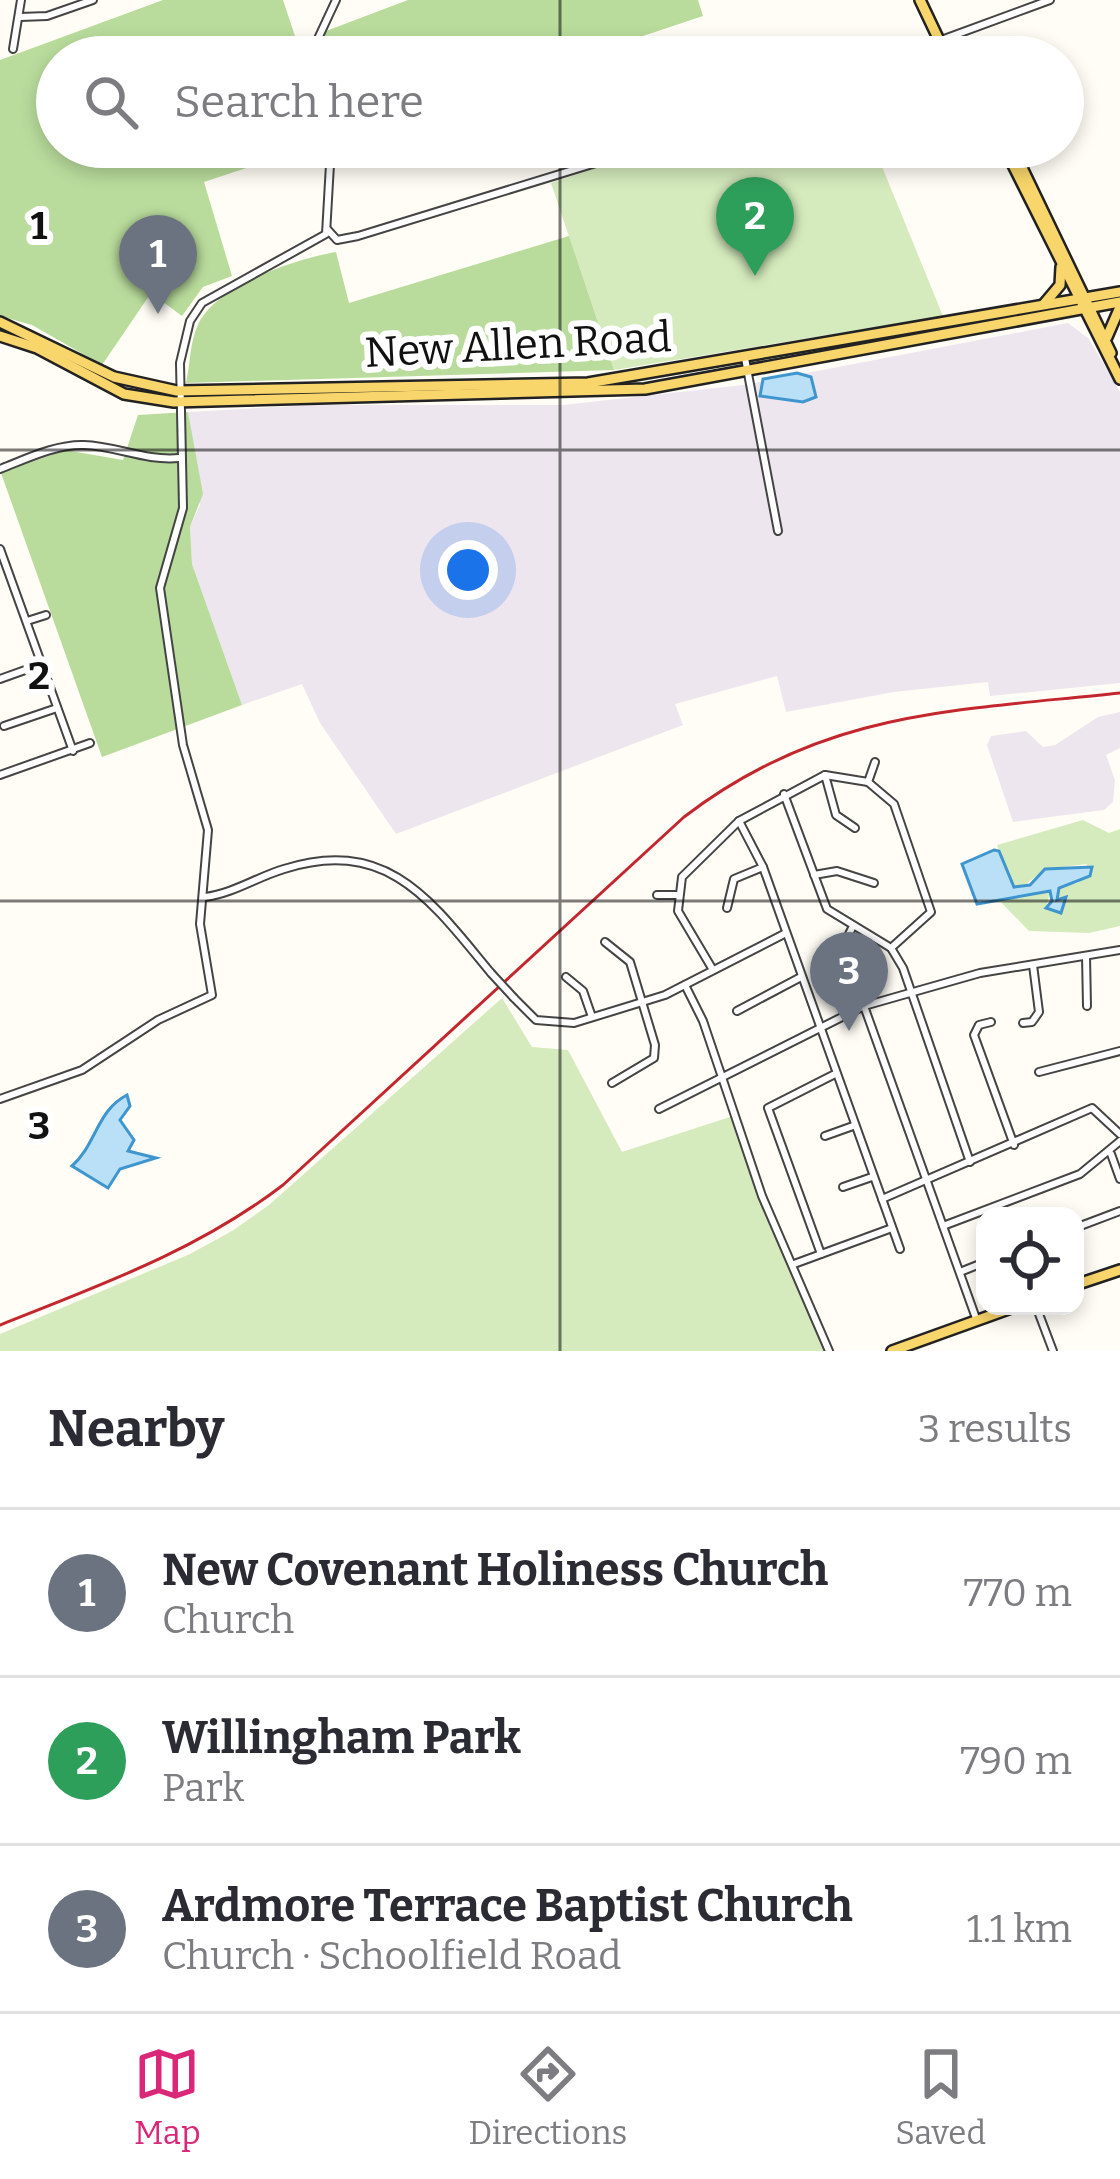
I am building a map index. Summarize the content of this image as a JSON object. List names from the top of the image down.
{
  "streets": {
    "main road": ["New Allen Road"]
  },
  "page": {
    "search": "Search here",
    "pins": ["2", "1", "3"],
    "heading": ["Nearby", "3 results"],
    "list": [
      {
        "mark": "1",
        "name": "New Covenant Holiness Church",
        "note": "Church",
        "value": "770 m"
      },
      {
        "mark": "2",
        "name": "Willingham Park",
        "note": "Park",
        "value": "790 m"
      },
      {
        "mark": "3",
        "name": "Ardmore Terrace Baptist Church",
        "note": "Church · Schoolfield Road",
        "value": "1.1 km"
      }
    ],
    "nav": ["Map", "Directions", "Saved"]
  },
  "grid": {
    "rows": ["1", "2", "3"]
  }
}
